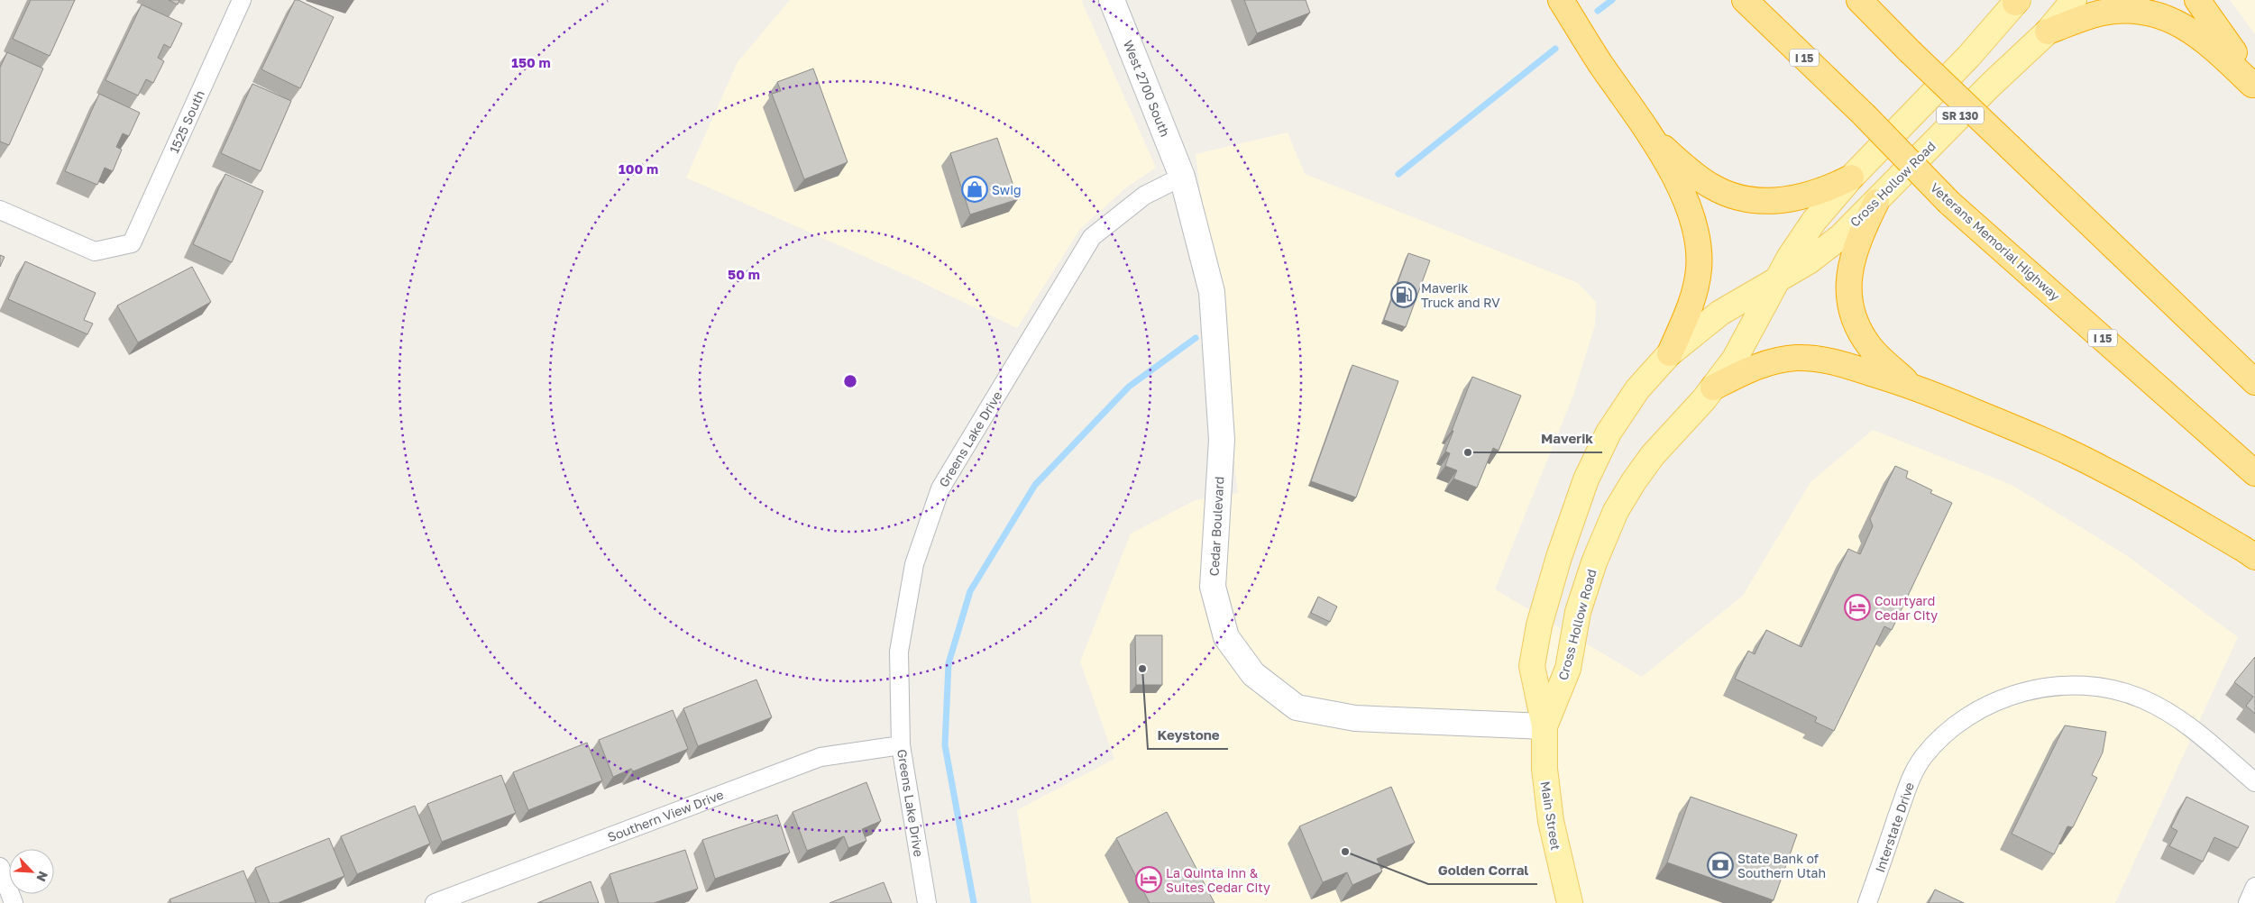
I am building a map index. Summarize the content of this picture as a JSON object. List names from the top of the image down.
{
  "streets": {
    "highway": ["I 15", "Veterans Memorial Highway"],
    "main road": ["SR 130", "Cross Hollow Road", "Main Street"],
    "street": [
      "West 2700 South",
      "1525 South",
      "Greens Lake Drive",
      "Cedar Boulevard",
      "Southern View Drive",
      "Interstate Drive"
    ]
  },
  "crossings": [
    ["West 2700 South", "Greens Lake Drive"],
    ["West 2700 South", "Cedar Boulevard"],
    ["Cross Hollow Road", "Cedar Boulevard"],
    ["Cross Hollow Road", "Main Street"],
    ["Greens Lake Drive", "Cedar Boulevard"],
    ["Greens Lake Drive", "Southern View Drive"],
    ["Cedar Boulevard", "Main Street"]
  ],
  "places": {
    "shop": ["Swig"],
    "fuel station": ["Maverik Truck and RV"],
    "other": ["Maverik", "Keystone", "Golden Corral"],
    "hotel": ["Courtyard Cedar City", "La Quinta Inn & Suites Cedar City"],
    "bank": ["State Bank of Southern Utah"]
  },
  "north": "bottom right",
  "rings": ["150 m", "100 m", "50 m"]
}
